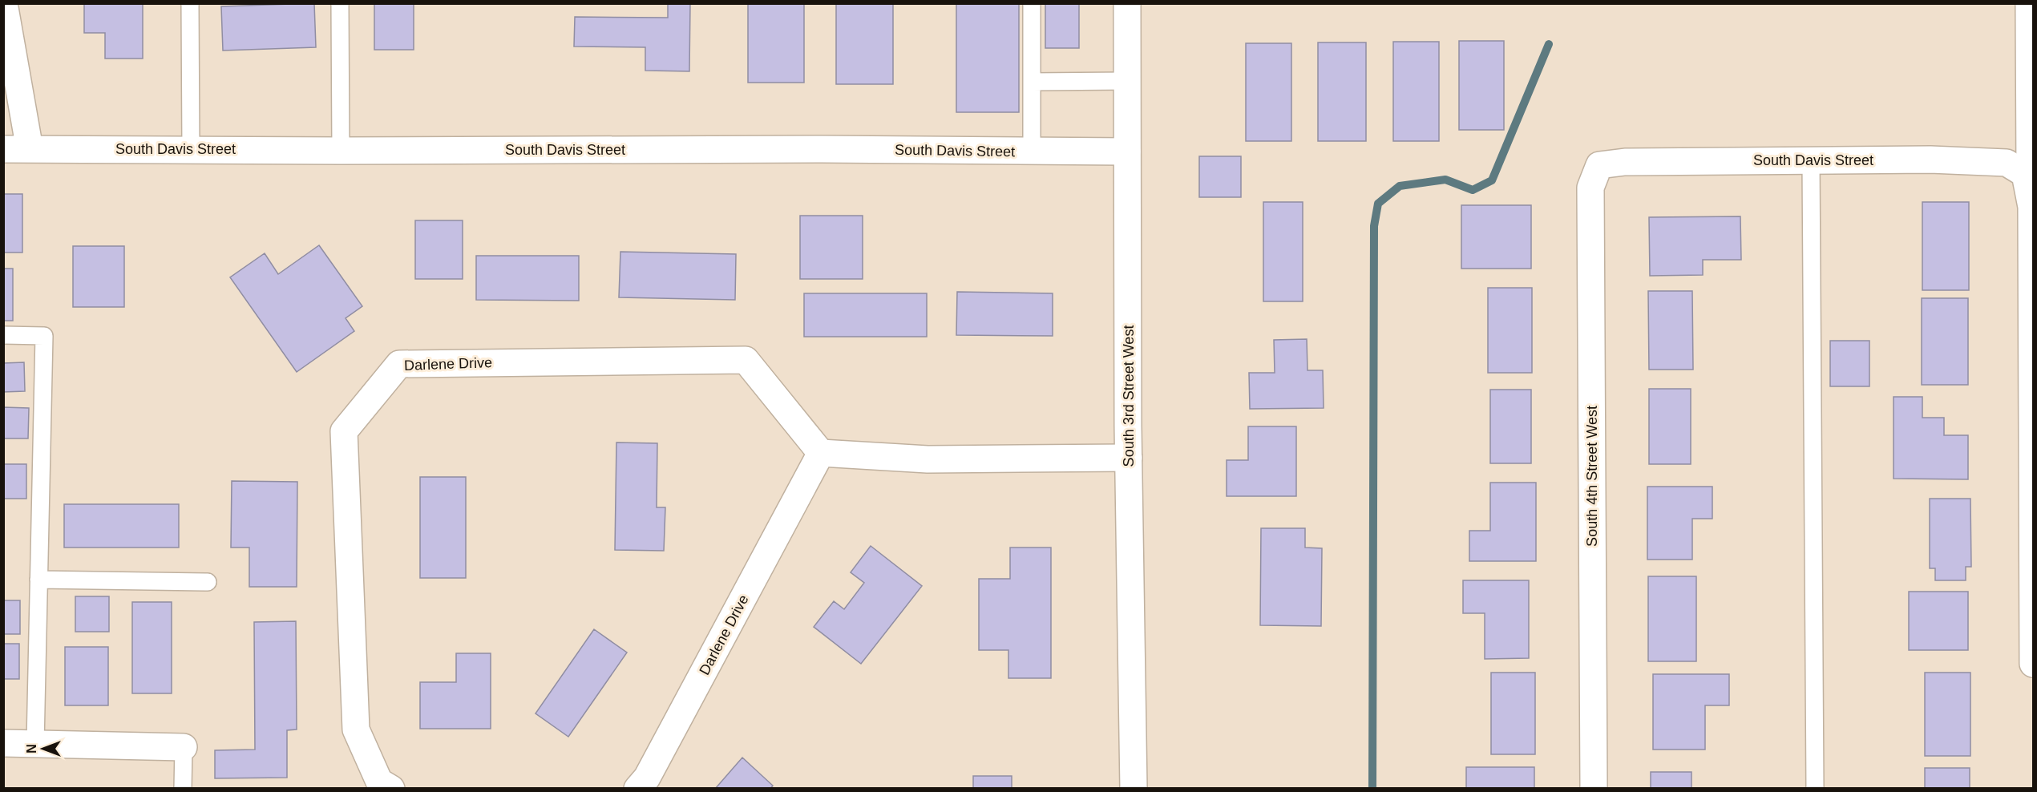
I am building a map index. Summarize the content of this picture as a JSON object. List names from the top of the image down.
{
  "streets": {
    "street": [
      "South Davis Street",
      "Darlene Drive",
      "South 3rd Street West",
      "South 4th Street West"
    ]
  },
  "crossings": [
    ["South Davis Street", "South 3rd Street West"],
    ["South Davis Street", "South 4th Street West"]
  ],
  "north": "left"
}
